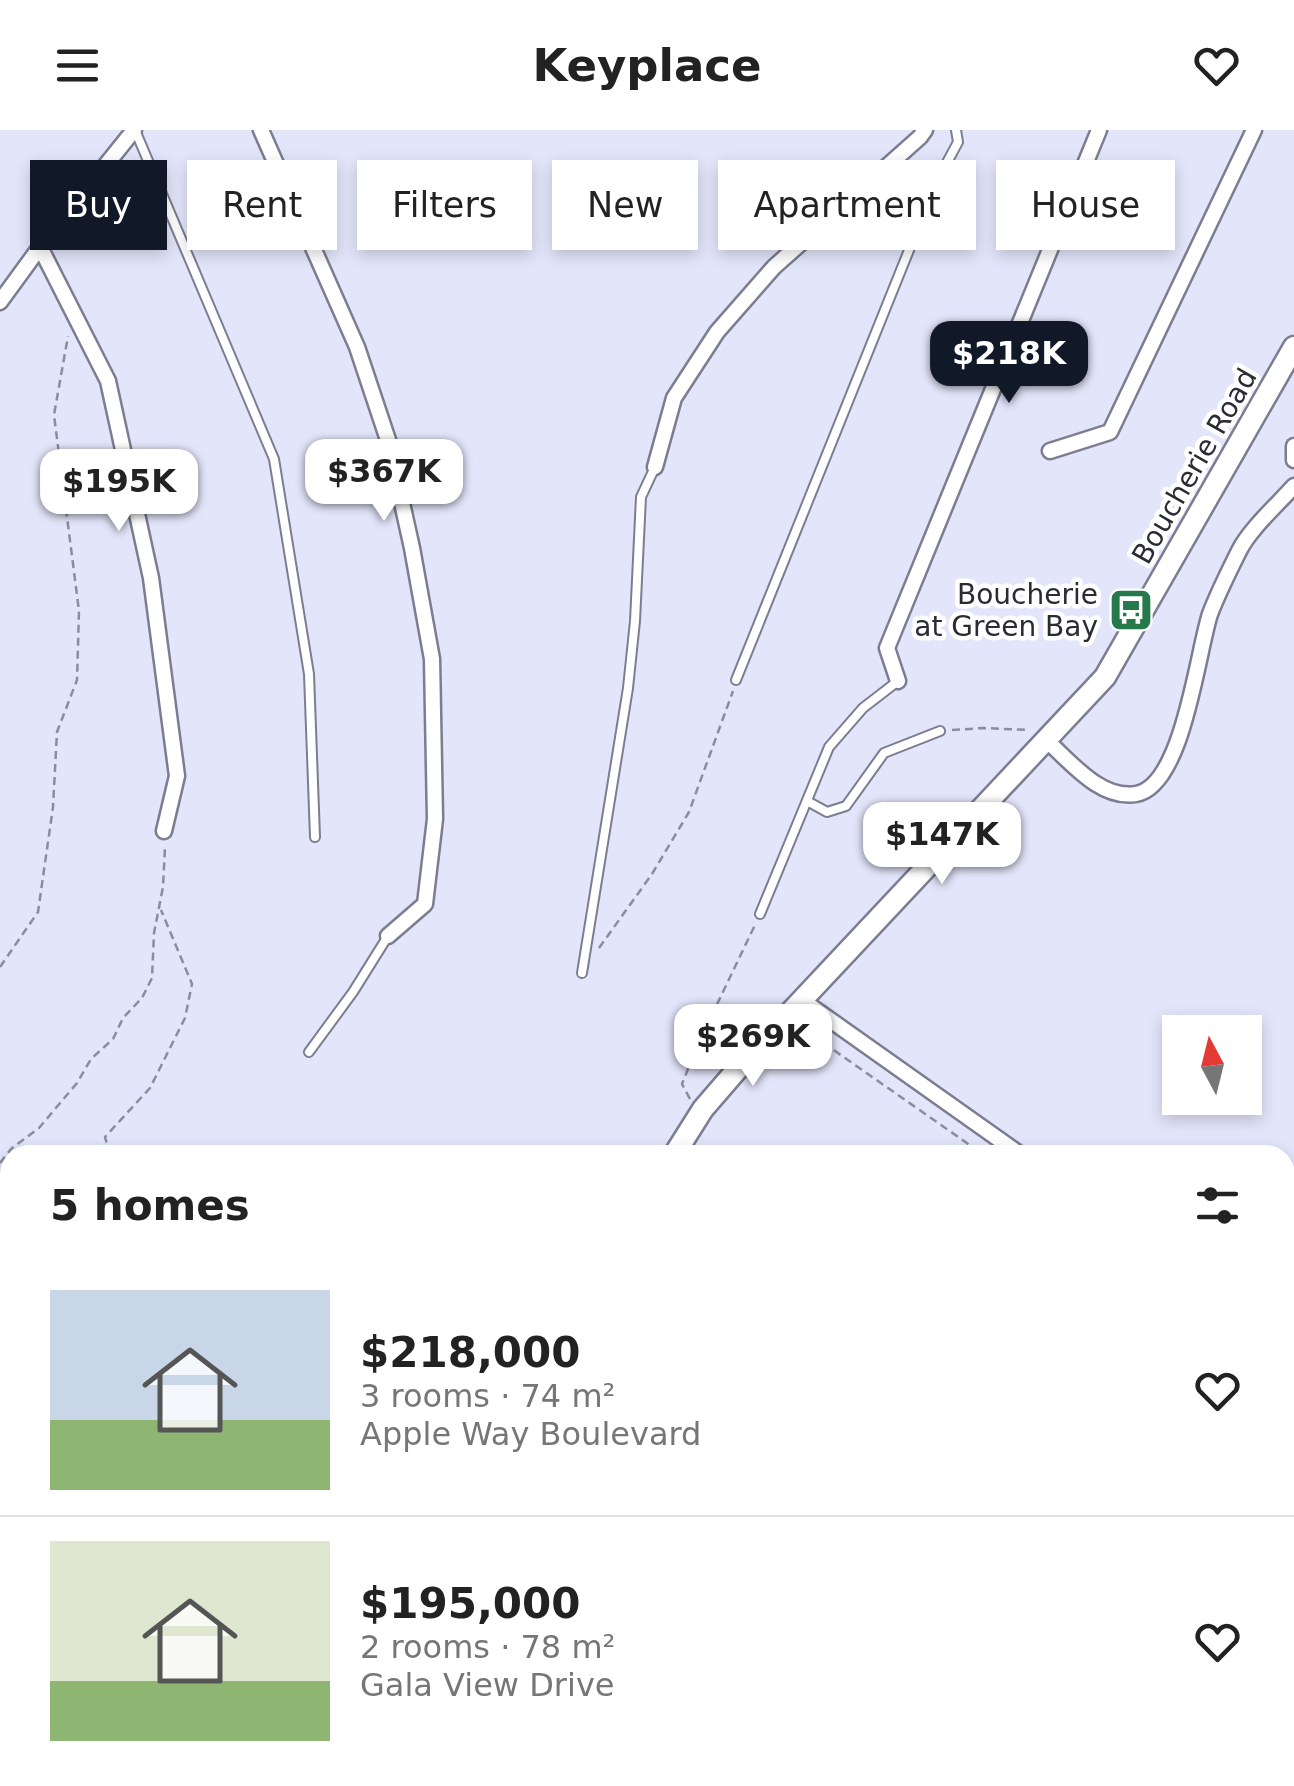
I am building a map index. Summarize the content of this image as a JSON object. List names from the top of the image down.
{
  "streets": {
    "main road": ["Boucherie Road"]
  },
  "places": {
    "bus stop": ["Boucherie at Green Bay"]
  },
  "north": "top",
  "page": {
    "header": "Keyplace",
    "chip": [
      "Buy",
      "Rent",
      "Filters",
      "New",
      "Apartment",
      "House"
    ],
    "price": [
      "$218K",
      "$367K",
      "$195K",
      "$147K",
      "$269K"
    ],
    "heading": "5 homes",
    "list": [
      {
        "name": "$218,000",
        "note": "3 rooms · 74 m² · Apple Way Boulevard"
      },
      {
        "name": "$195,000",
        "note": "2 rooms · 78 m² · Gala View Drive"
      }
    ]
  }
}
